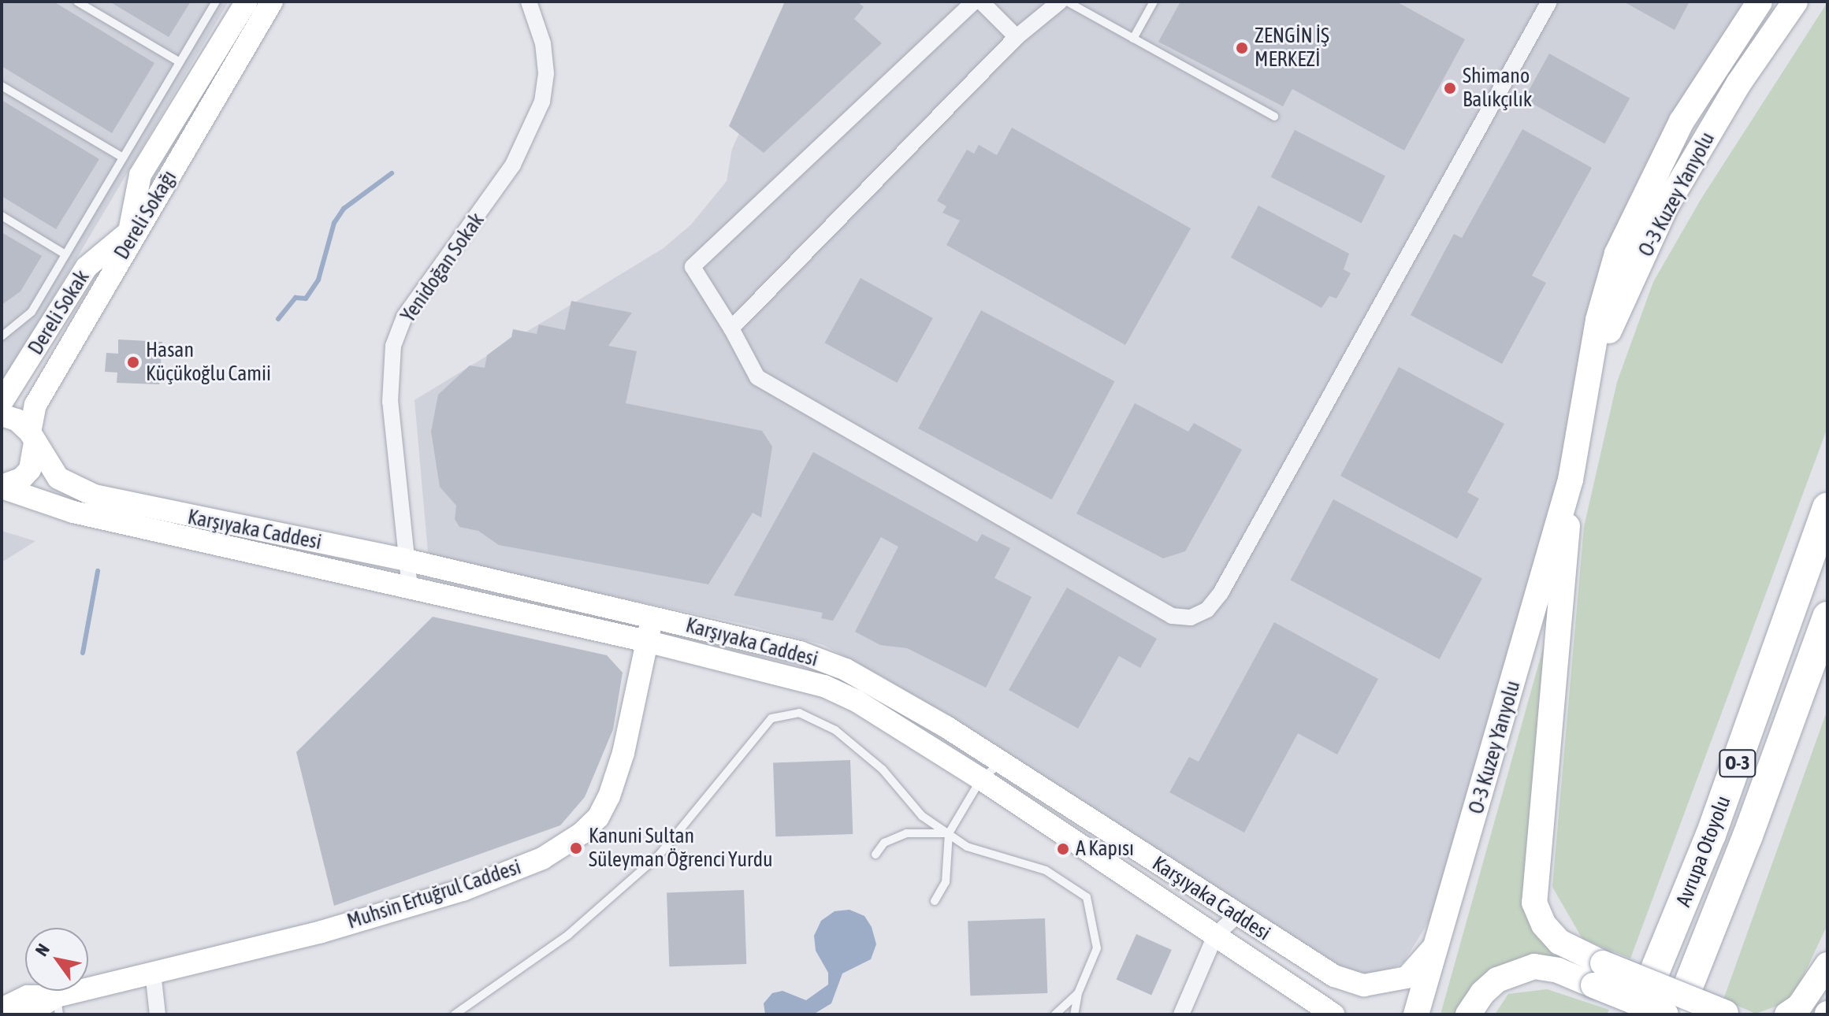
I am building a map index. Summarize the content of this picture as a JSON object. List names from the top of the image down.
{
  "streets": {
    "highway": ["O-3", "Avrupa Otoyolu"],
    "main road": [
      "O-3 Kuzey Yanyolu",
      "Dereli Sokağı",
      "Dereli Sokak",
      "Karşıyaka Caddesi",
      "Muhsin Ertuğrul Caddesi"
    ],
    "street": ["Yenidoğan Sokak"]
  },
  "crossings": [
    ["O-3 Kuzey Yanyolu", "Karşıyaka Caddesi"],
    ["Dereli Sokağı", "Karşıyaka Caddesi"],
    ["Yenidoğan Sokak", "Karşıyaka Caddesi"],
    ["Karşıyaka Caddesi", "Muhsin Ertuğrul Caddesi"]
  ],
  "places": [
    "ZENGİN İŞ MERKEZİ",
    "Shimano Balıkçılık",
    "Hasan Küçükoğlu Camii",
    "Kanuni Sultan Süleyman Öğrenci Yurdu",
    "A Kapısı"
  ],
  "north": "top left"
}
